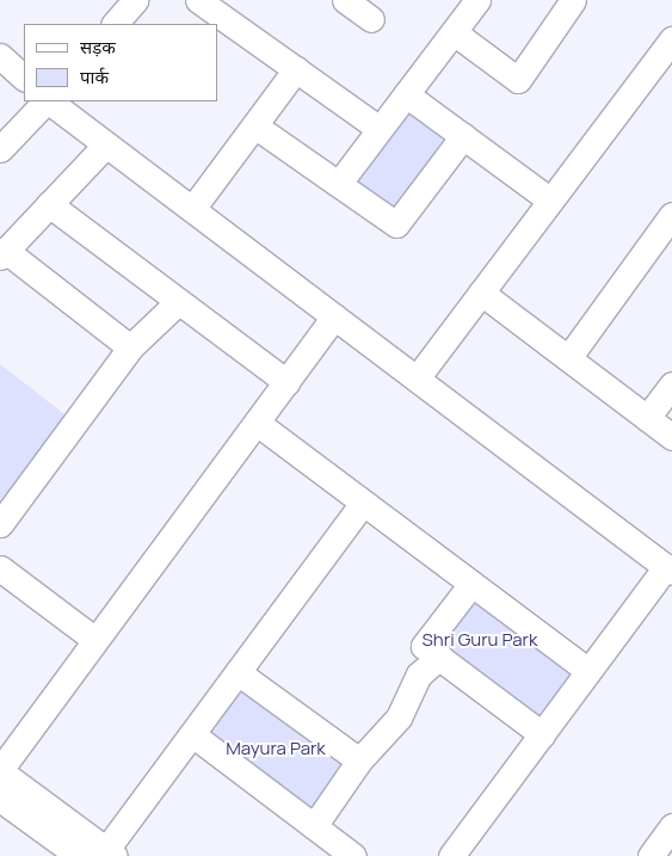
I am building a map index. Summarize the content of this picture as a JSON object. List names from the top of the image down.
{
  "parks": ["Shri Guru Park", "Mayura Park"],
  "legend": ["सड़क", "पार्क"]
}
